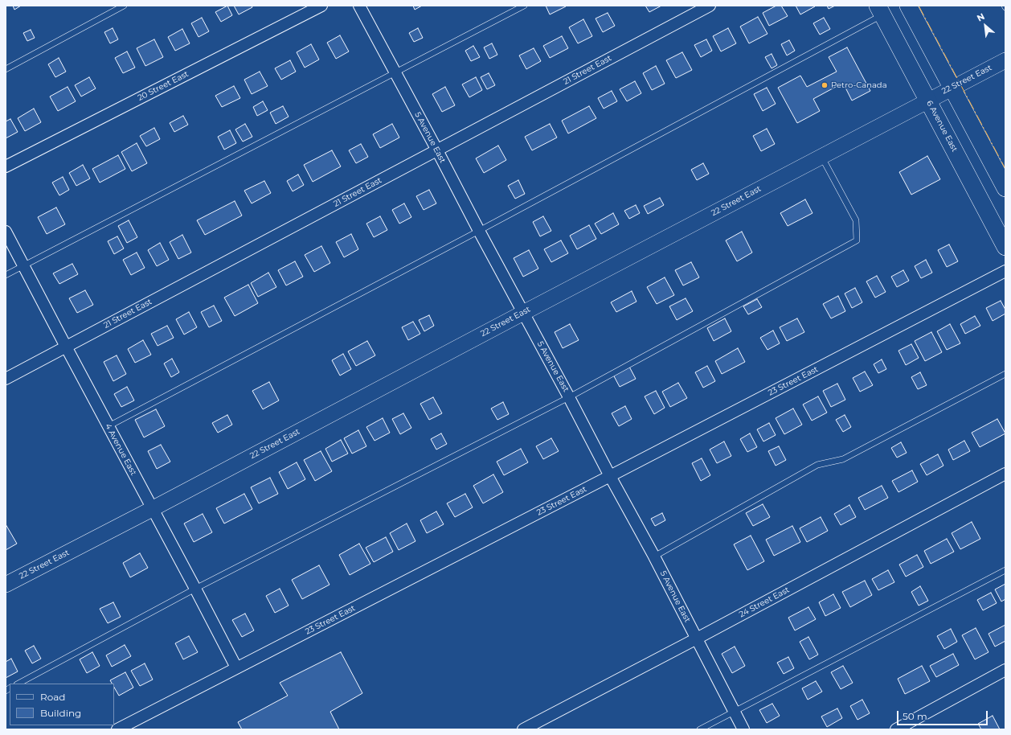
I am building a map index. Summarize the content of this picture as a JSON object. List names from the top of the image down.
{
  "streets": {
    "main road": ["6 Avenue East"],
    "street": [
      "21 Street East",
      "22 Street East",
      "20 Street East",
      "5 Avenue East",
      "23 Street East",
      "4 Avenue East",
      "24 Street East"
    ]
  },
  "crossings": [
    ["21 Street East", "5 Avenue East"],
    ["21 Street East", "4 Avenue East"],
    ["22 Street East", "6 Avenue East"],
    ["22 Street East", "5 Avenue East"],
    ["22 Street East", "4 Avenue East"],
    ["5 Avenue East", "23 Street East"],
    ["5 Avenue East", "24 Street East"],
    ["23 Street East", "4 Avenue East"]
  ],
  "places": ["Petro-Canada"],
  "legend": ["Road", "Building"],
  "scale_bar": "50 m",
  "north": "top left"
}
